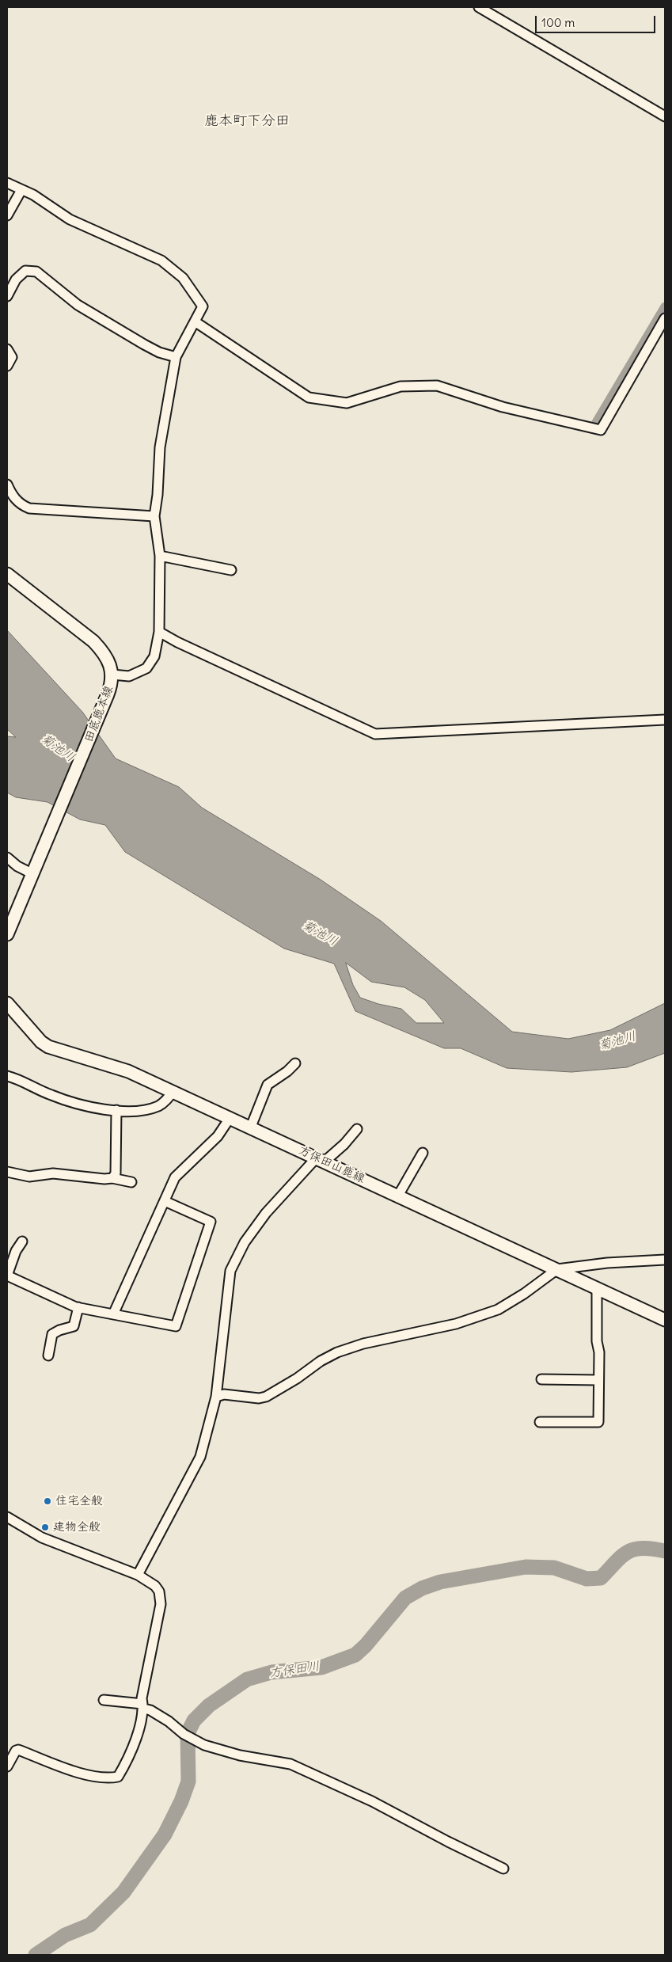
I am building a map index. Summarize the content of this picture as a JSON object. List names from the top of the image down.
{
  "streets": {
    "main road": ["田底鹿本線", "方保田山鹿線"]
  },
  "districts": ["鹿本町下分田"],
  "water": ["菊池川", "方保田川"],
  "places": ["住宅全般", "建物全般"],
  "scale_bar": "100 m"
}
